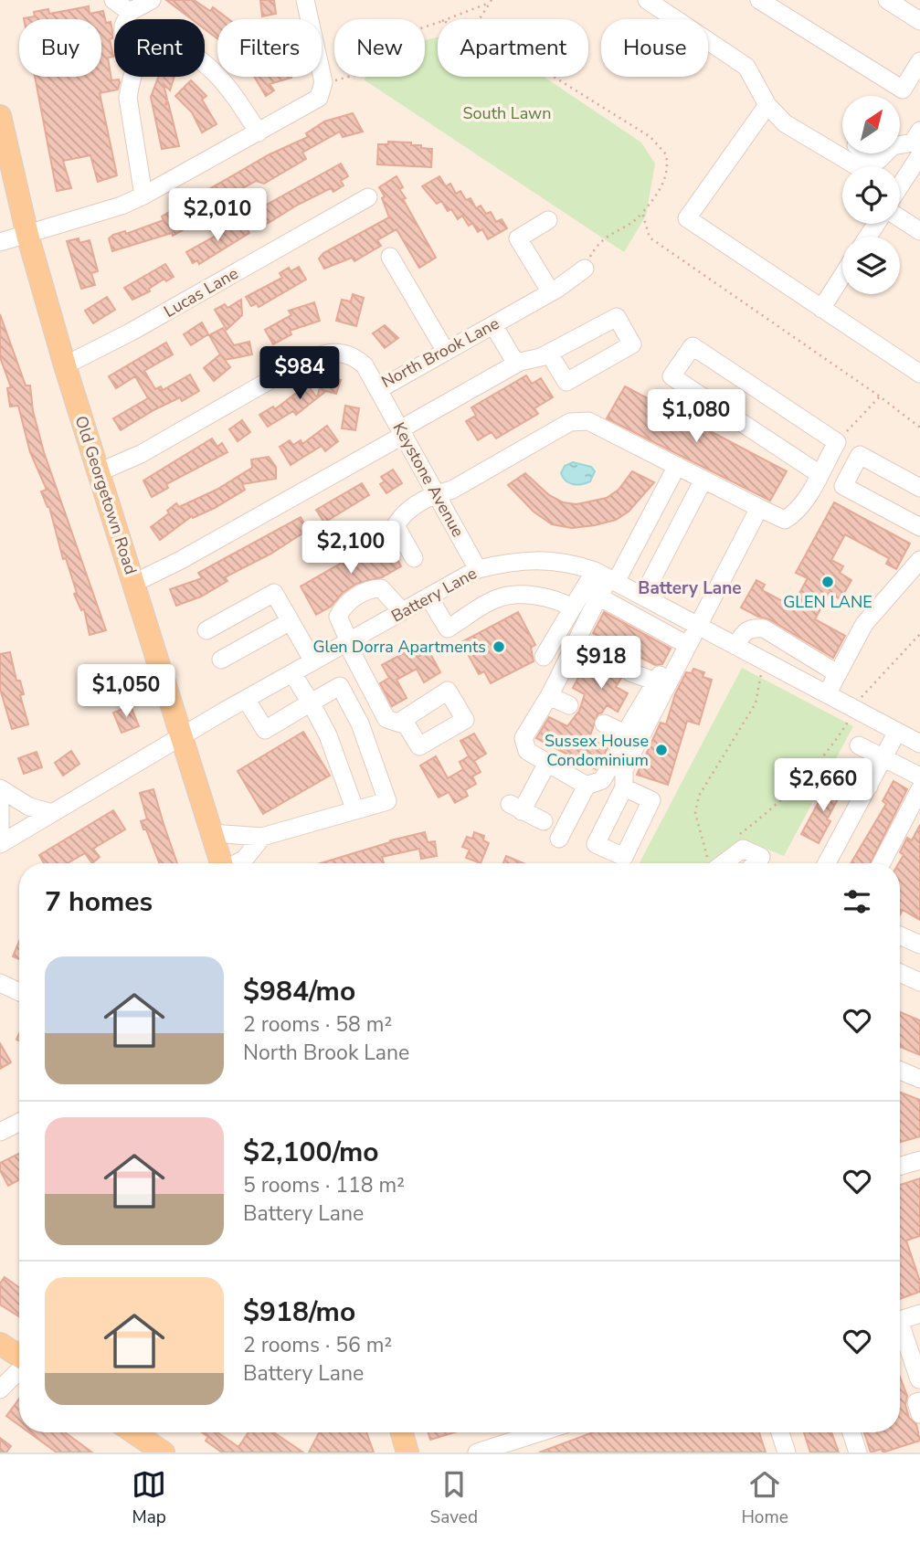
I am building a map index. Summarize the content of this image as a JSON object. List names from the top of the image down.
{
  "streets": {
    "main road": ["Old Georgetown Road"],
    "street": [
      "Lucas Lane",
      "North Brook Lane",
      "Keystone Avenue",
      "Battery Lane"
    ]
  },
  "crossings": [
    ["Lucas Lane", "Old Georgetown Road"],
    ["North Brook Lane", "Keystone Avenue"],
    ["North Brook Lane", "Old Georgetown Road"],
    ["Keystone Avenue", "Battery Lane"],
    ["Old Georgetown Road", "Battery Lane"]
  ],
  "districts": ["Battery Lane"],
  "parks": ["South Lawn"],
  "places": ["GLEN LANE", "Glen Dorra Apartments", "Sussex House Condominium"],
  "north": "top right",
  "page": {
    "chip": [
      "Buy",
      "Rent",
      "Filters",
      "New",
      "Apartment",
      "House"
    ],
    "price": [
      "$2,010",
      "$984",
      "$1,080",
      "$2,100",
      "$918",
      "$1,050",
      "$2,660"
    ],
    "heading": "7 homes",
    "list": [
      {
        "name": "$984/mo",
        "note": "2 rooms · 58 m² · North Brook Lane"
      },
      {
        "name": "$2,100/mo",
        "note": "5 rooms · 118 m² · Battery Lane"
      },
      {
        "name": "$918/mo",
        "note": "2 rooms · 56 m² · Battery Lane"
      }
    ],
    "tabs": ["Map", "Saved", "Home"]
  }
}
